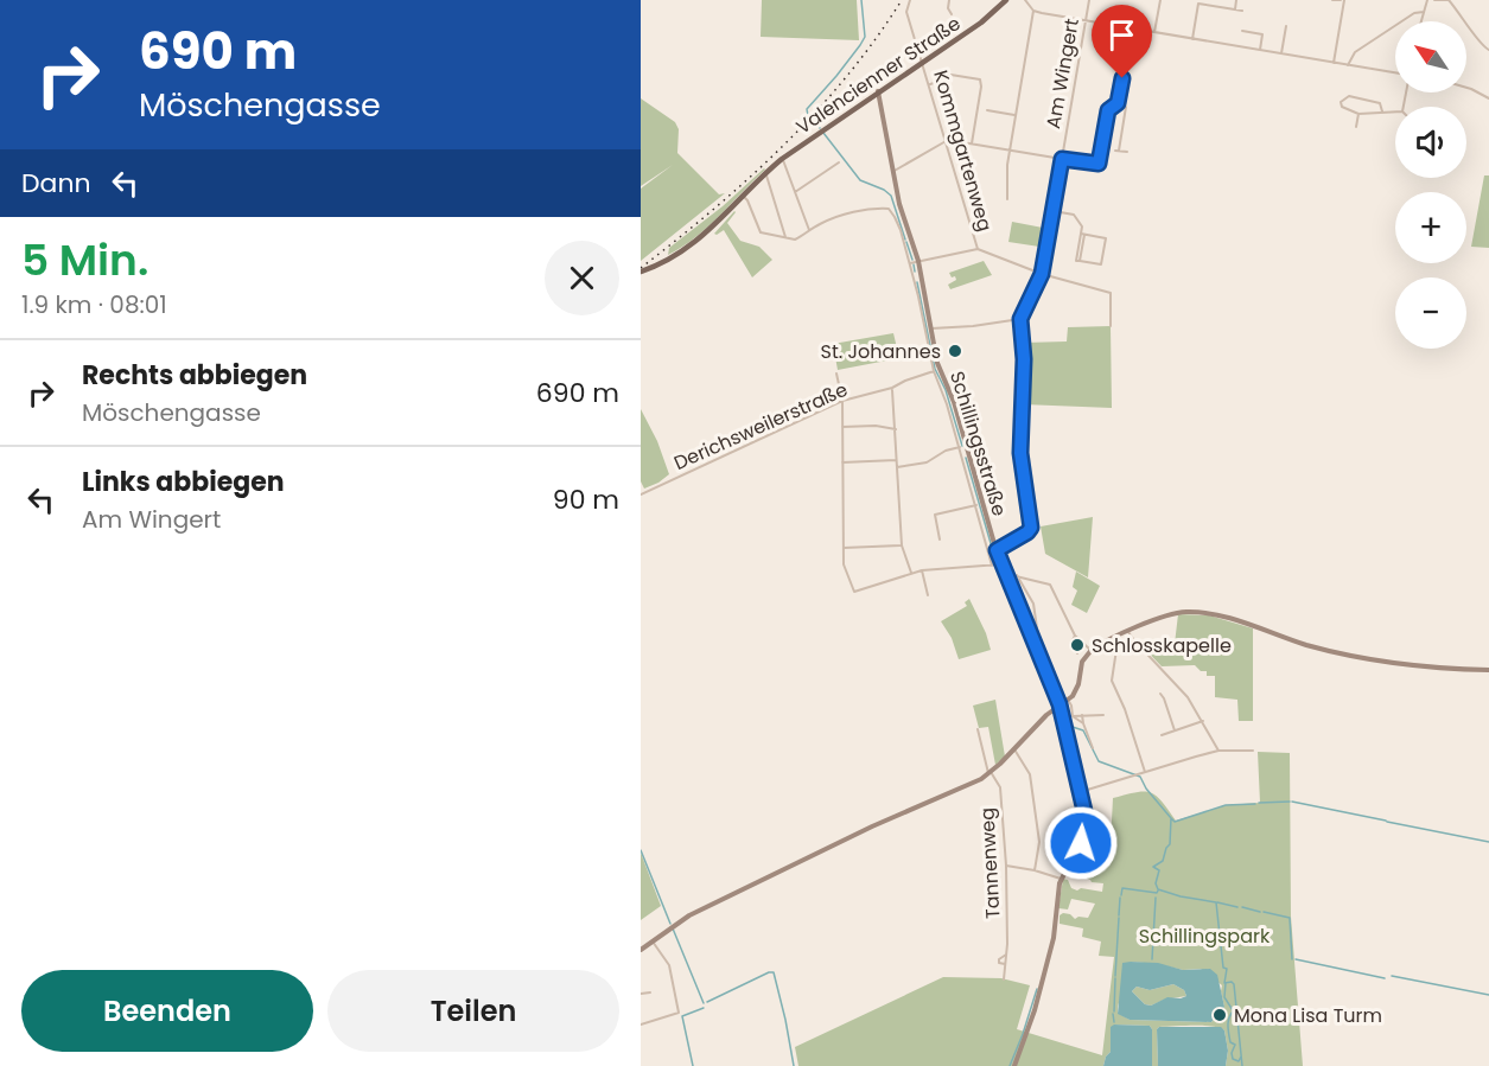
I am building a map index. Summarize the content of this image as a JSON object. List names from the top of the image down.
{
  "streets": {
    "main road": ["Valencienner Straße", "Schillingsstraße"],
    "street": [
      "Am Wingert",
      "Kommgartenweg",
      "Derichsweilerstraße",
      "Tannenweg"
    ]
  },
  "crossings": [
    ["Valencienner Straße", "Kommgartenweg"],
    ["Valencienner Straße", "Schillingsstraße"],
    ["Derichsweilerstraße", "Schillingsstraße"]
  ],
  "parks": ["Schillingspark"],
  "places": ["St. Johannes", "Schlosskapelle", "Mona Lisa Turm"],
  "north": "top left",
  "page": {
    "turn": ["690 m", "Möschengasse"],
    "map_buttons": ["+", "−"],
    "then": "Dann",
    "heading": ["5 Min.", "1.9 km · 08:01"],
    "list": [
      {
        "name": "Rechts abbiegen",
        "note": "Möschengasse",
        "value": "690 m"
      },
      {
        "name": "Links abbiegen",
        "note": "Am Wingert",
        "value": "90 m"
      }
    ],
    "buttons": ["Beenden", "Teilen"]
  }
}
